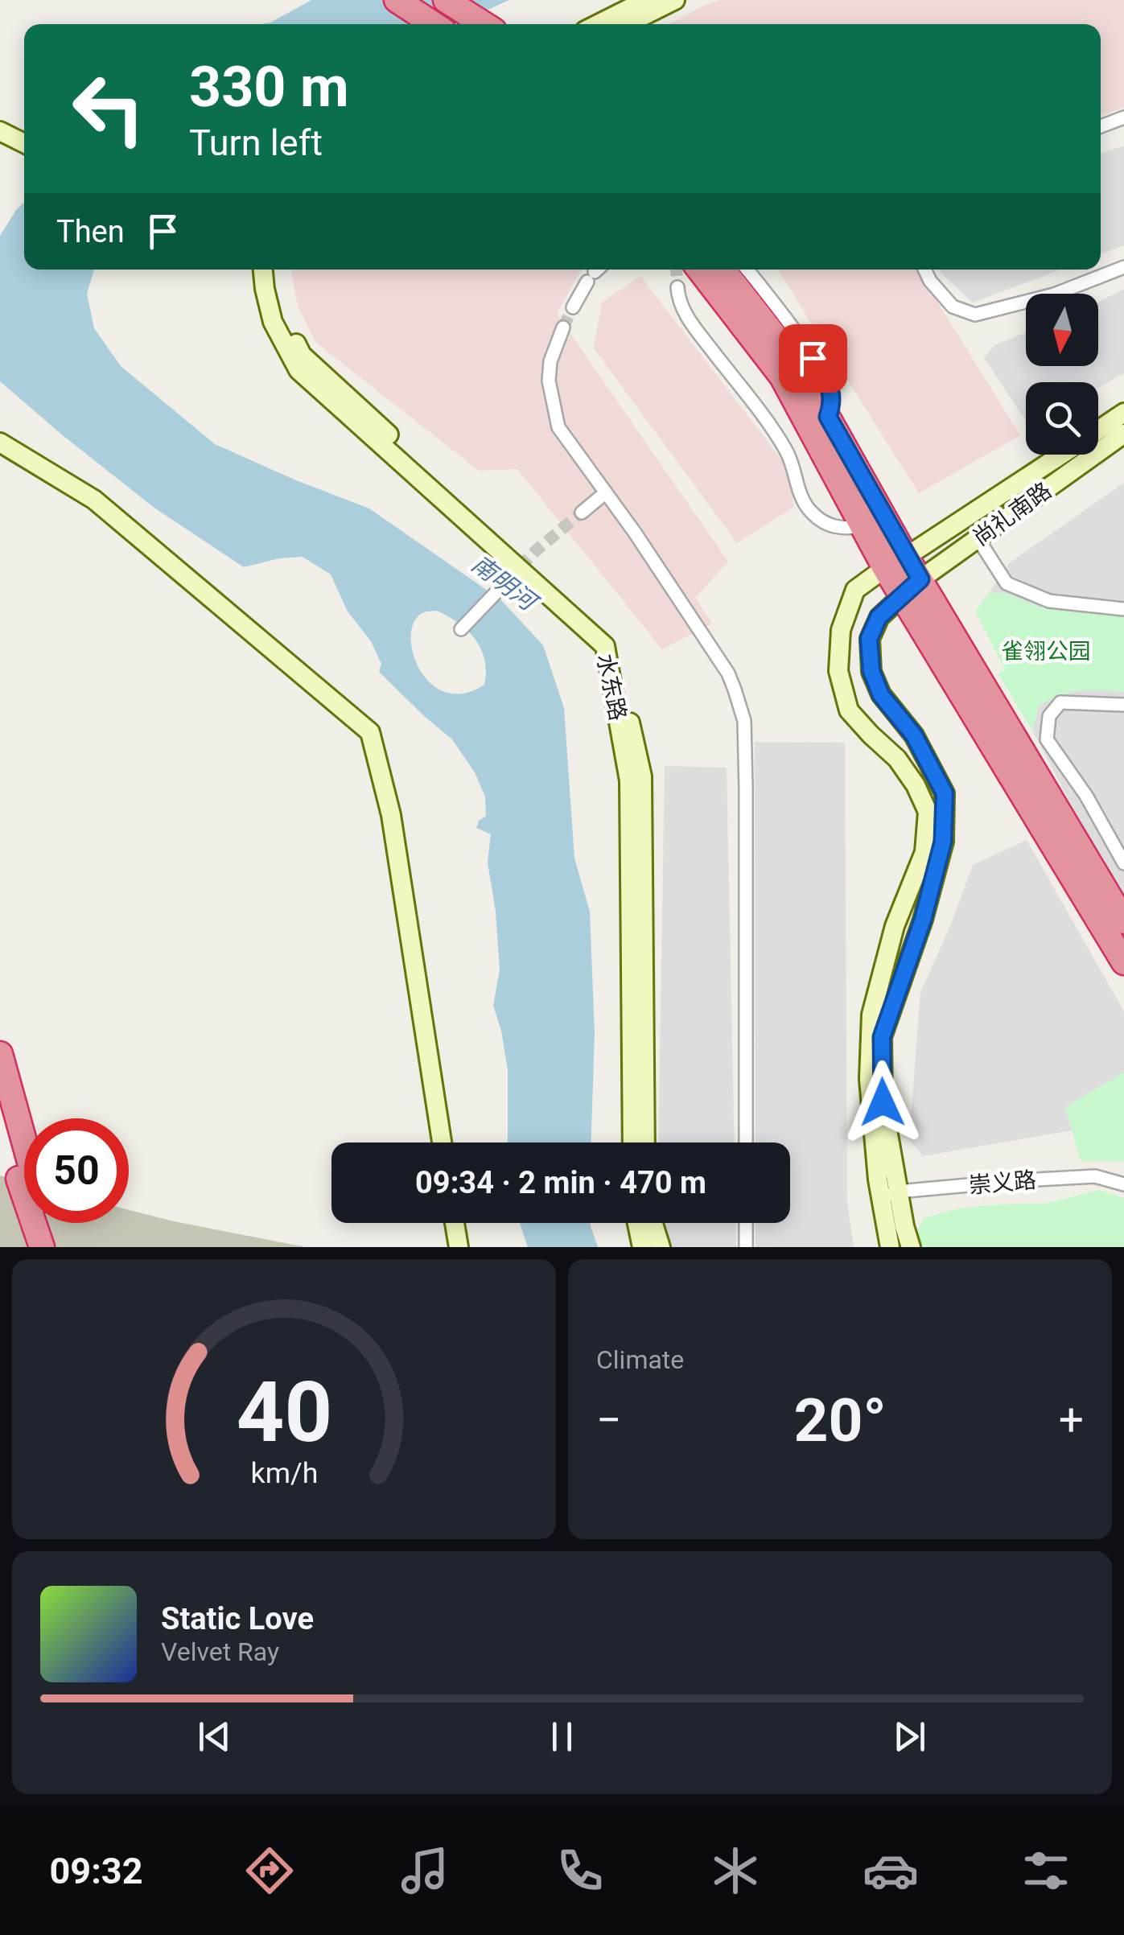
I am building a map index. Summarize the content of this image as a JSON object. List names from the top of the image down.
{
  "streets": {
    "main road": ["尚礼南路", "水东路"],
    "street": ["崇义路"]
  },
  "crossings": [
    ["尚礼南路", "崇义路"]
  ],
  "water": ["南明河"],
  "parks": ["雀翎公园"],
  "north": "bottom",
  "page": {
    "turn": ["330 m", "Turn left"],
    "then": "Then",
    "limit": "50",
    "trip": "09:34 · 2 min · 470 m",
    "tile": "Climate",
    "heat": ["−", "20°", "+"],
    "song": ["Static Love", "Velvet Ray"],
    "tabs": "09:32",
    "gauge": ["40", "km/h"]
  }
}
